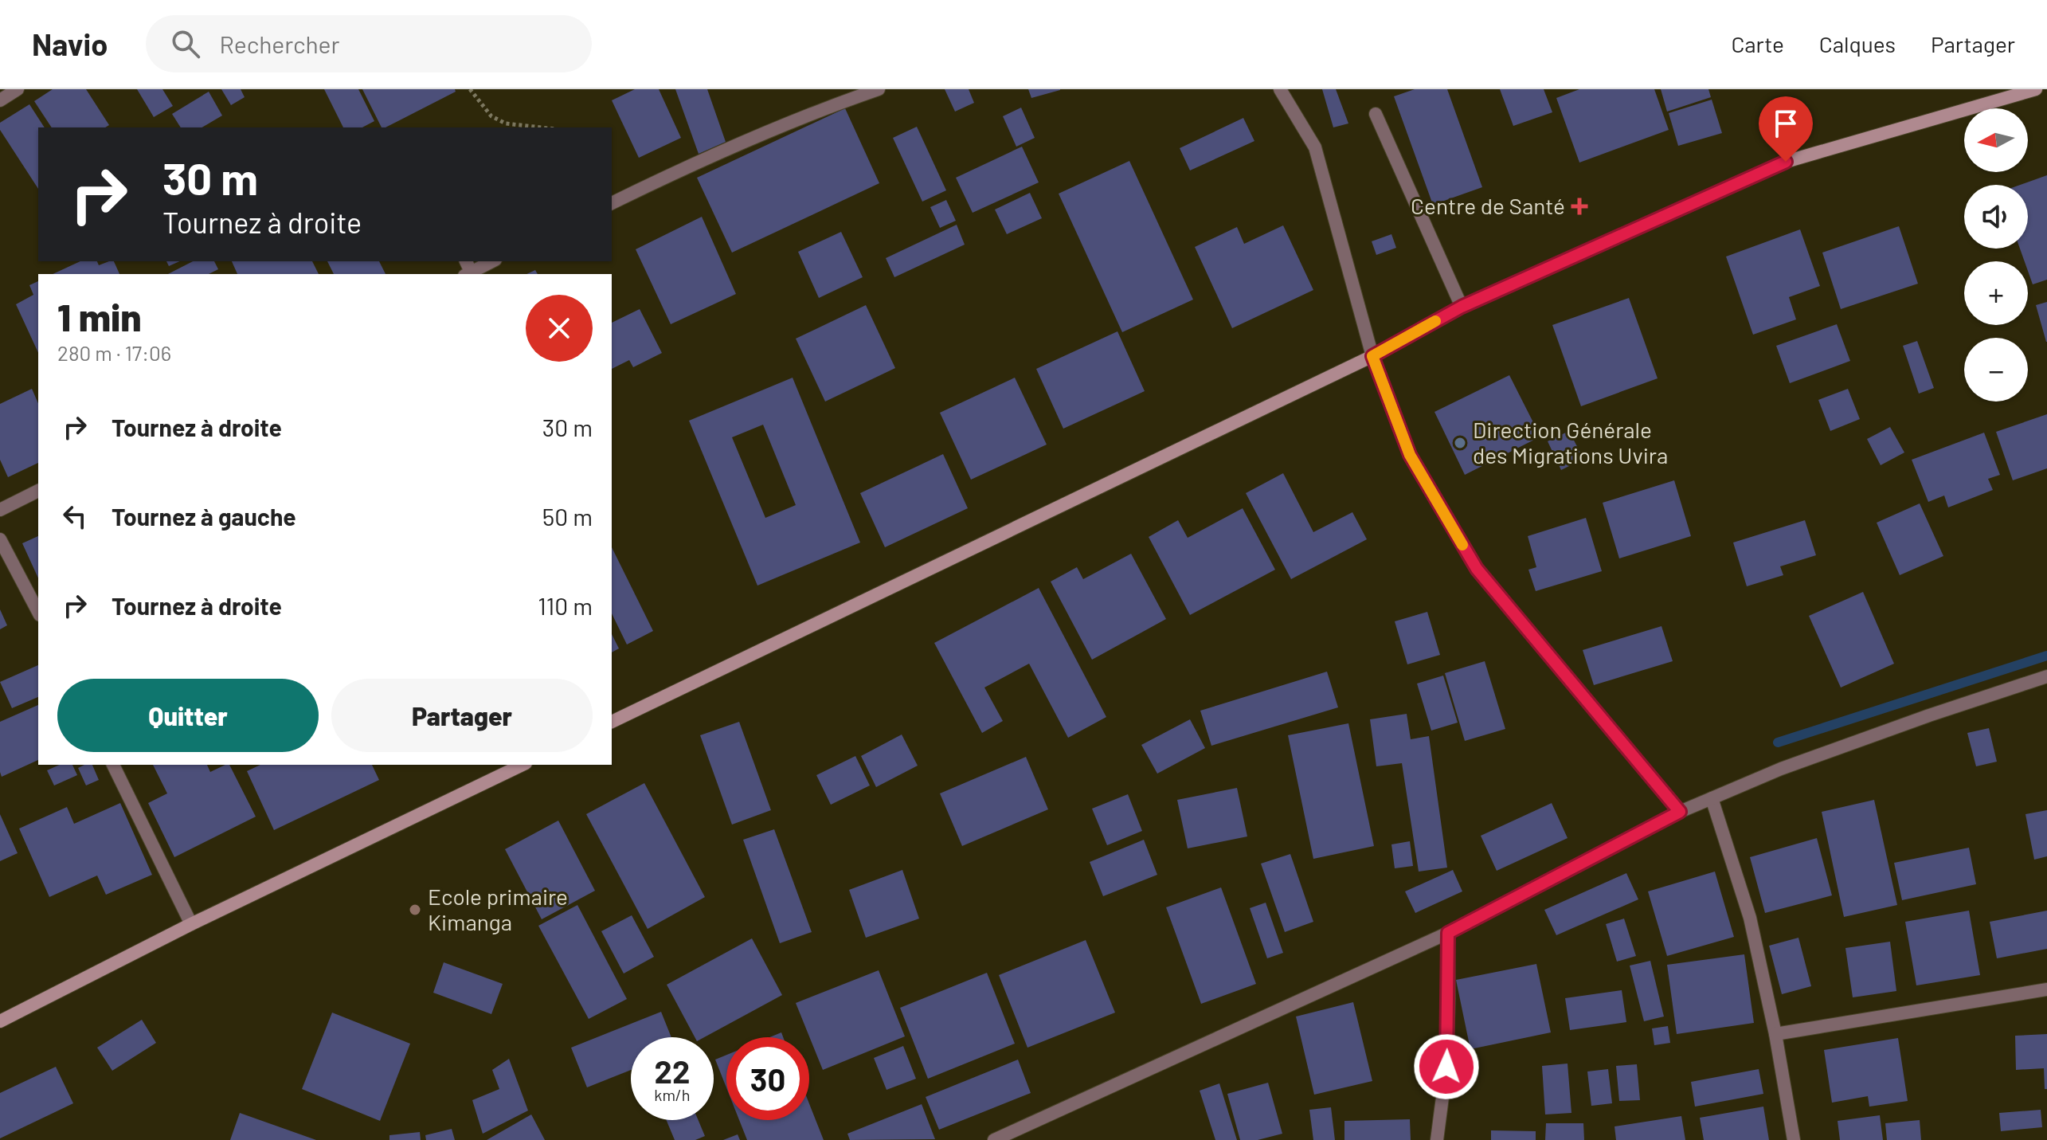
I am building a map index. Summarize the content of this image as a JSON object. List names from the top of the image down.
{
  "places": {
    "health": ["Centre de Santé"],
    "other": ["Direction Générale des Migrations Uvira", "Ecole primaire Kimanga"]
  },
  "north": "left",
  "page": {
    "header": "Navio",
    "search": "Rechercher",
    "nav": ["Carte", "Calques", "Partager"],
    "map_buttons": ["+", "−"],
    "turn": ["30 m", "Tournez à droite"],
    "heading": ["1 min", "280 m · 17:06"],
    "list": [
      {
        "name": "Tournez à droite",
        "value": "30 m"
      },
      {
        "name": "Tournez à gauche",
        "value": "50 m"
      },
      {
        "name": "Tournez à droite",
        "value": "110 m"
      }
    ],
    "buttons": ["Quitter", "Partager"],
    "speed": "22 km/h",
    "limit": "30"
  }
}
